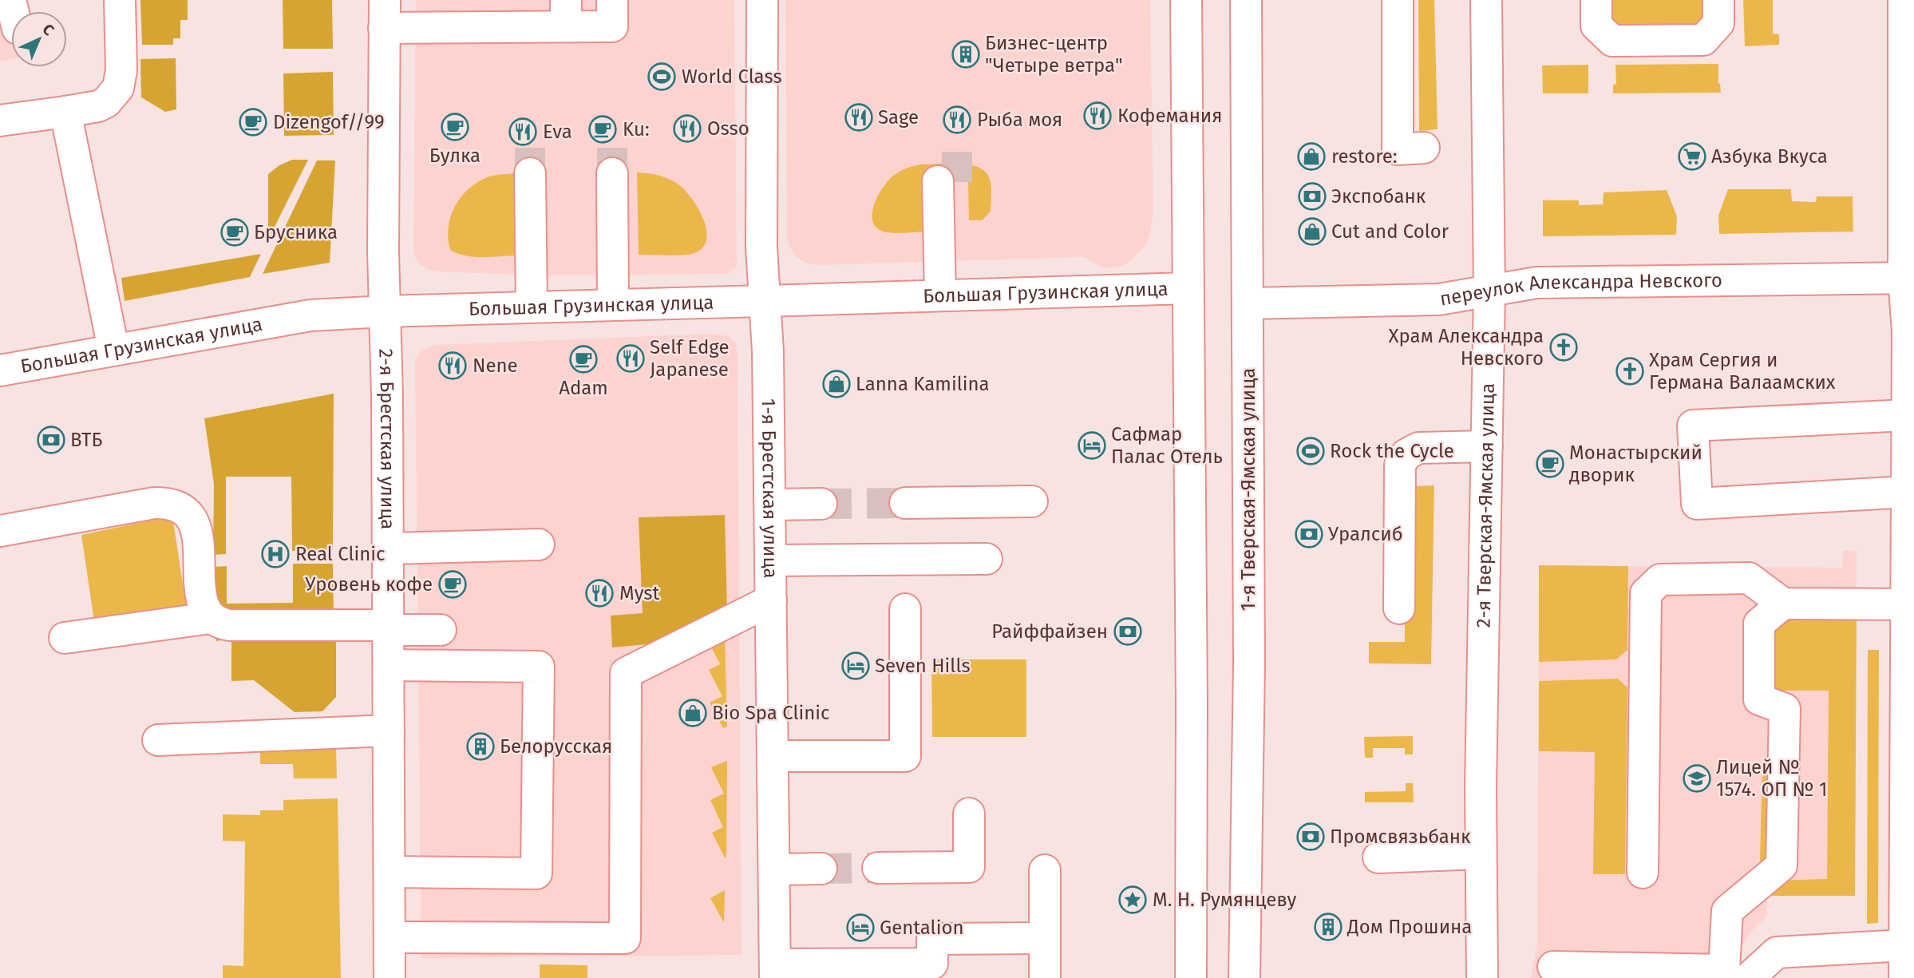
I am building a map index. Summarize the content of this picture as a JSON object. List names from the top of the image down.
{
  "streets": {
    "street": [
      "переулок Александра Невского",
      "Большая Грузинская улица",
      "2-я Брестская улица",
      "1-я Брестская улица",
      "1-я Тверская-Ямская улица",
      "2-я Тверская-Ямская улица"
    ]
  },
  "crossings": [
    ["переулок Александра Невского", "1-я Тверская-Ямская улица"],
    ["переулок Александра Невского", "2-я Тверская-Ямская улица"],
    ["Большая Грузинская улица", "2-я Брестская улица"],
    ["Большая Грузинская улица", "1-я Брестская улица"]
  ],
  "places": {
    "building": ["Бизнес-центр \"Четыре ветра\"", "Белорусская", "Дом Прошина"],
    "sports": ["World Class", "Rock the Cycle"],
    "restaurant": [
      "Кофемания",
      "Sage",
      "Рыба моя",
      "Osso",
      "Eva",
      "Self Edge Japanese",
      "Nene",
      "Myst"
    ],
    "cafe": [
      "Dizengof//99",
      "Булка",
      "Ku:",
      "Брусника",
      "Adam",
      "Монастырский дворик",
      "Уровень кофе"
    ],
    "shop": [
      "restore:",
      "Cut and Color",
      "Lanna Kamilina",
      "Bio Spa Clinic"
    ],
    "supermarket": ["Азбука Вкуса"],
    "bank": [
      "Экспобанк",
      "ВТБ",
      "Уралсиб",
      "Райффайзен",
      "Промсвязьбанк"
    ],
    "church": ["Храм Александра Невского", "Храм Сергия и Германа Валаамских"],
    "hotel": ["Сафмар Палас Отель", "Seven Hills", "Gentalion"],
    "hospital": ["Real Clinic"],
    "school or university": ["Лицей № 1574. ОП № 1"],
    "place": ["М. Н. Румянцеву"]
  },
  "north": "top right"
}
